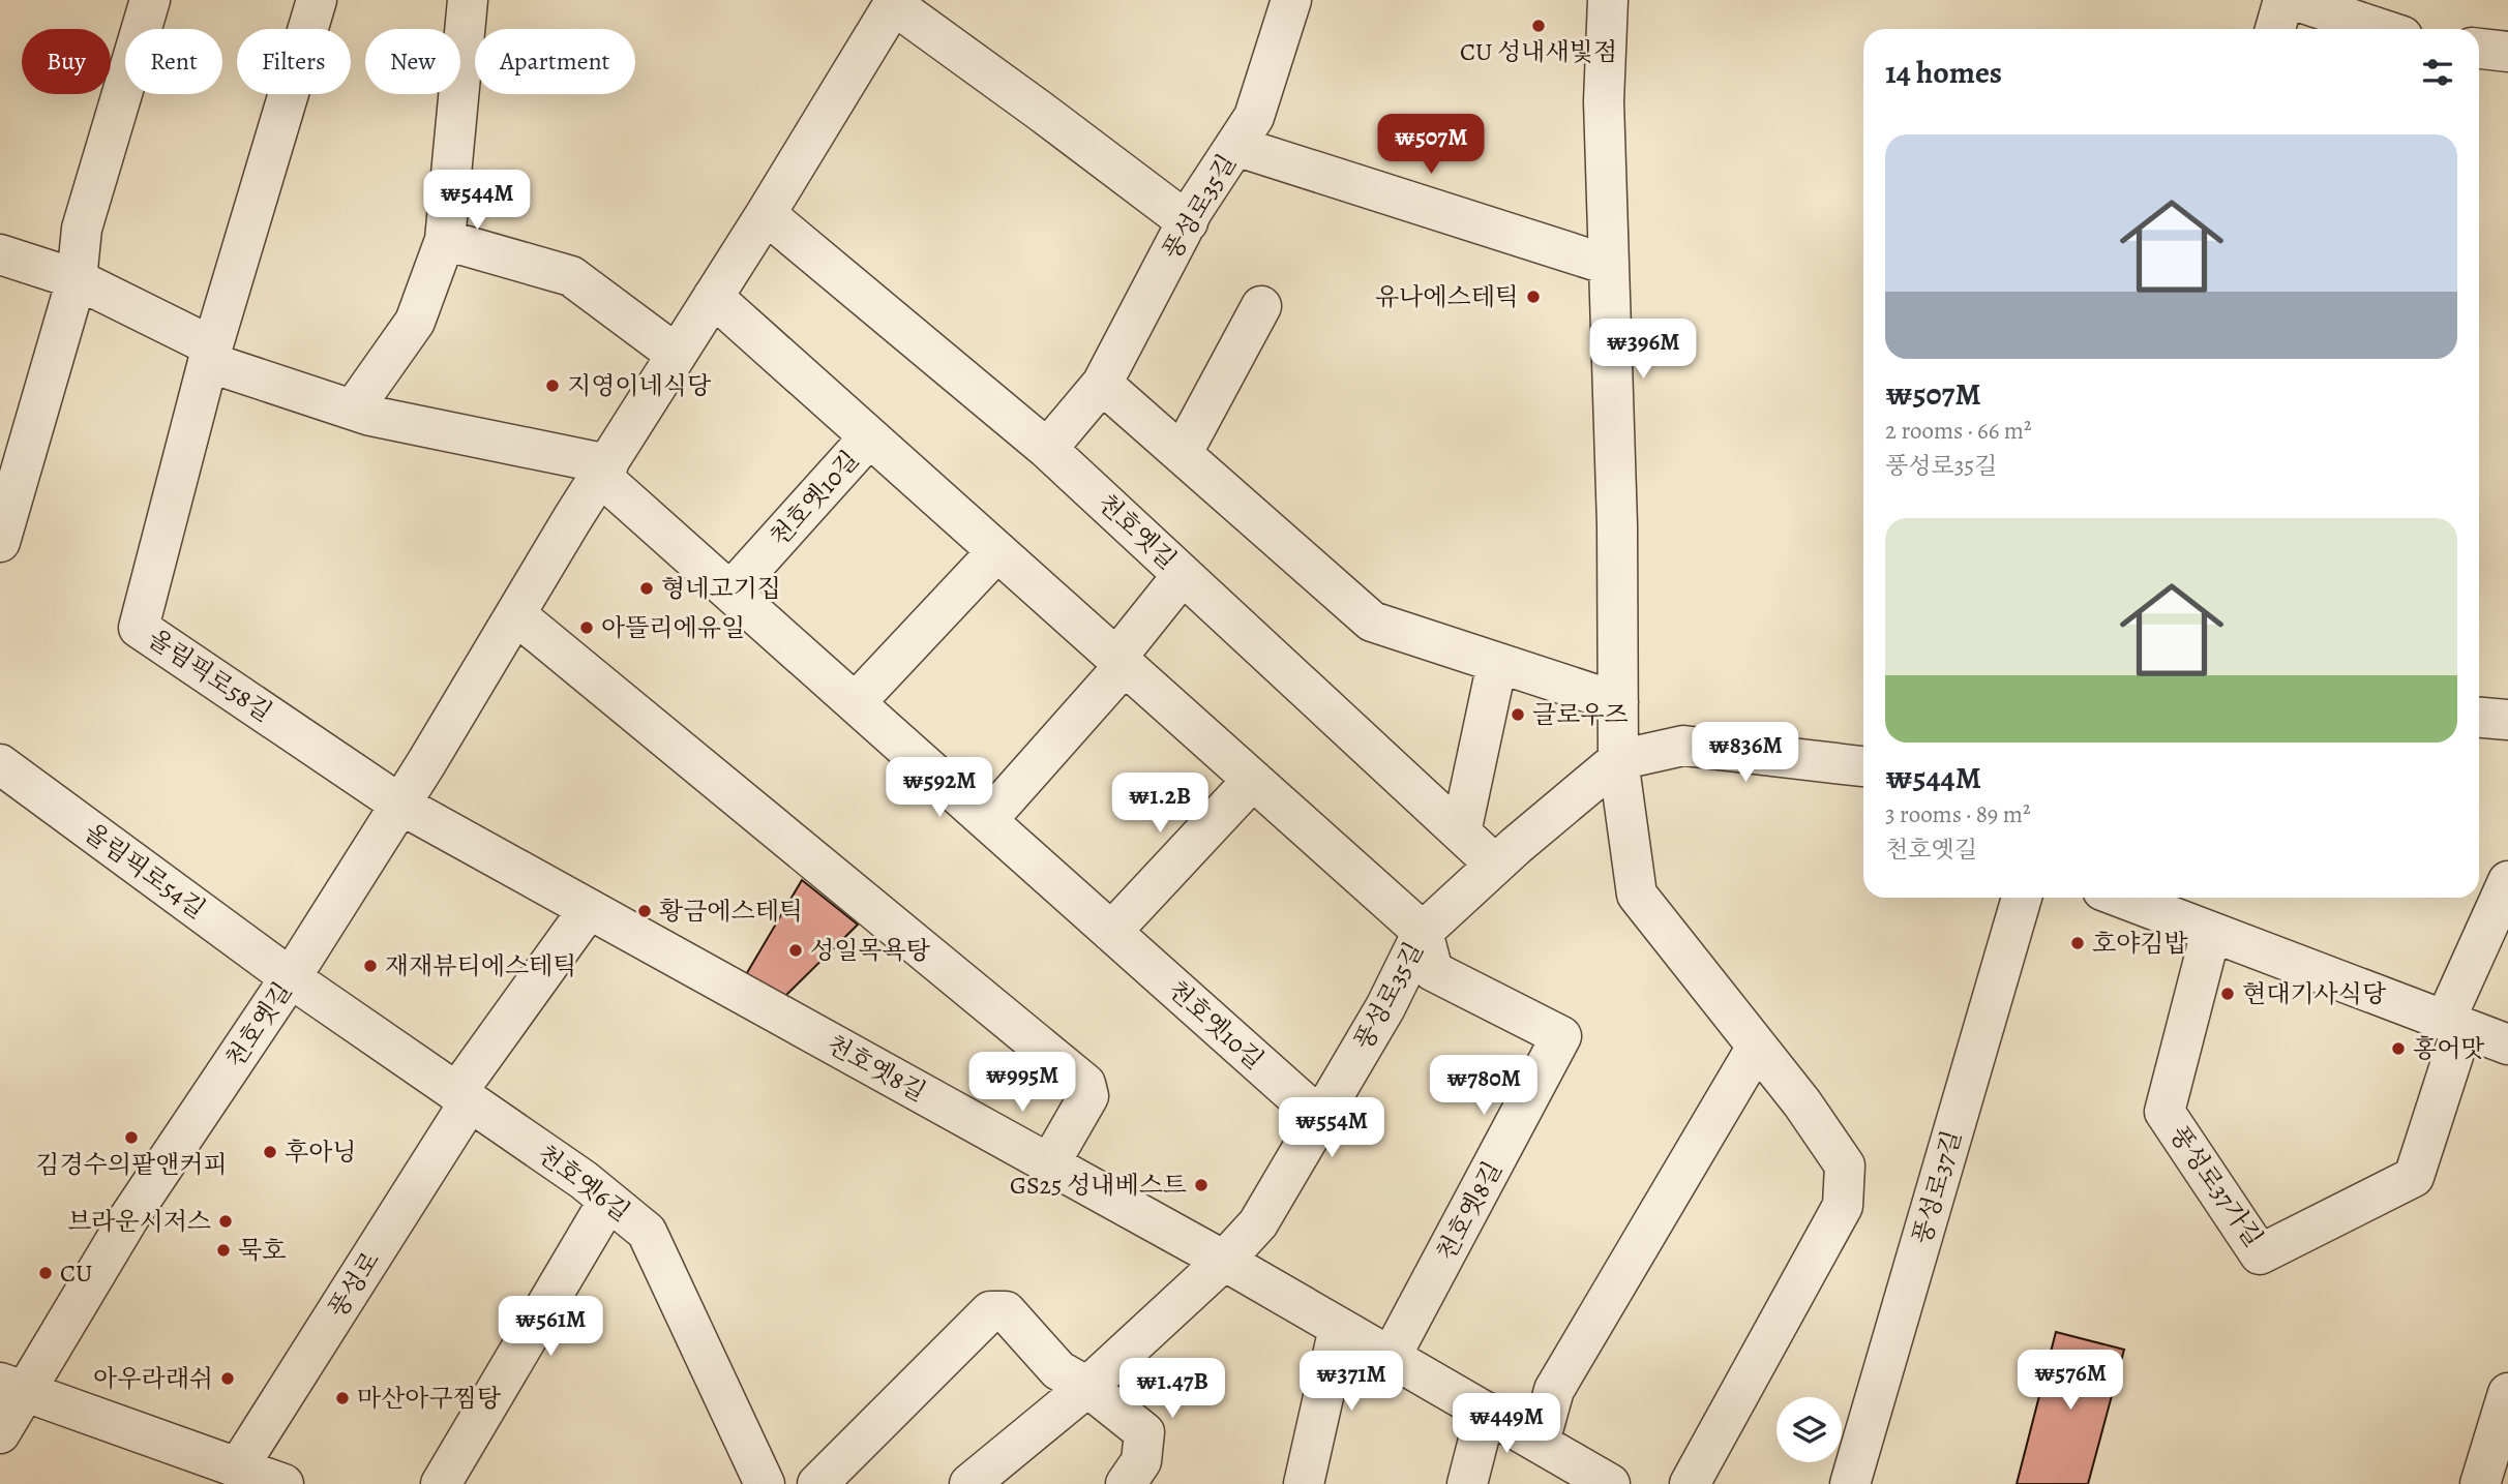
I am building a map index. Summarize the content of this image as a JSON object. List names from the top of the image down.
{
  "streets": {
    "street": [
      "풍성로35길",
      "천호옛10길",
      "천호옛길",
      "올림픽로58길",
      "올림픽로54길",
      "천호옛8길",
      "천호옛6길",
      "풍성로37가길",
      "풍성로37길",
      "풍성로"
    ]
  },
  "crossings": [
    ["풍성로35길", "천호옛10길"],
    ["풍성로35길", "천호옛길"],
    ["풍성로35길", "천호옛8길"],
    ["천호옛10길", "천호옛길"],
    ["천호옛길", "올림픽로58길"],
    ["천호옛길", "올림픽로54길"],
    ["천호옛길", "천호옛8길"],
    ["천호옛길", "천호옛6길"],
    ["올림픽로58길", "천호옛8길"],
    ["올림픽로54길", "천호옛6길"],
    ["천호옛6길", "풍성로"]
  ],
  "places": [
    "CU 성내새빛점",
    "유나에스테틱",
    "지영이네식당",
    "형네고기집",
    "아뜰리에유일",
    "글로우즈",
    "황금에스테틱",
    "호야김밥",
    "성일목욕탕",
    "재재뷰티에스테틱",
    "현대기사식당",
    "홍어맛",
    "김경수의팥앤커피",
    "후아닝",
    "GS25 성내베스트",
    "브라운시저스",
    "묵호",
    "CU",
    "아우라래쉬",
    "마산아구찜탕"
  ],
  "page": {
    "chip": [
      "Buy",
      "Rent",
      "Filters",
      "New",
      "Apartment"
    ],
    "heading": "14 homes",
    "price": [
      "₩507M",
      "₩544M",
      "₩396M",
      "₩836M",
      "₩592M",
      "₩1.2B",
      "₩995M",
      "₩780M",
      "₩554M",
      "₩561M",
      "₩576M",
      "₩371M",
      "₩1.47B",
      "₩449M"
    ],
    "list": [
      {
        "name": "₩507M",
        "note": "2 rooms · 66 m² · 풍성로35길"
      },
      {
        "name": "₩544M",
        "note": "3 rooms · 89 m² · 천호옛길"
      }
    ]
  }
}
